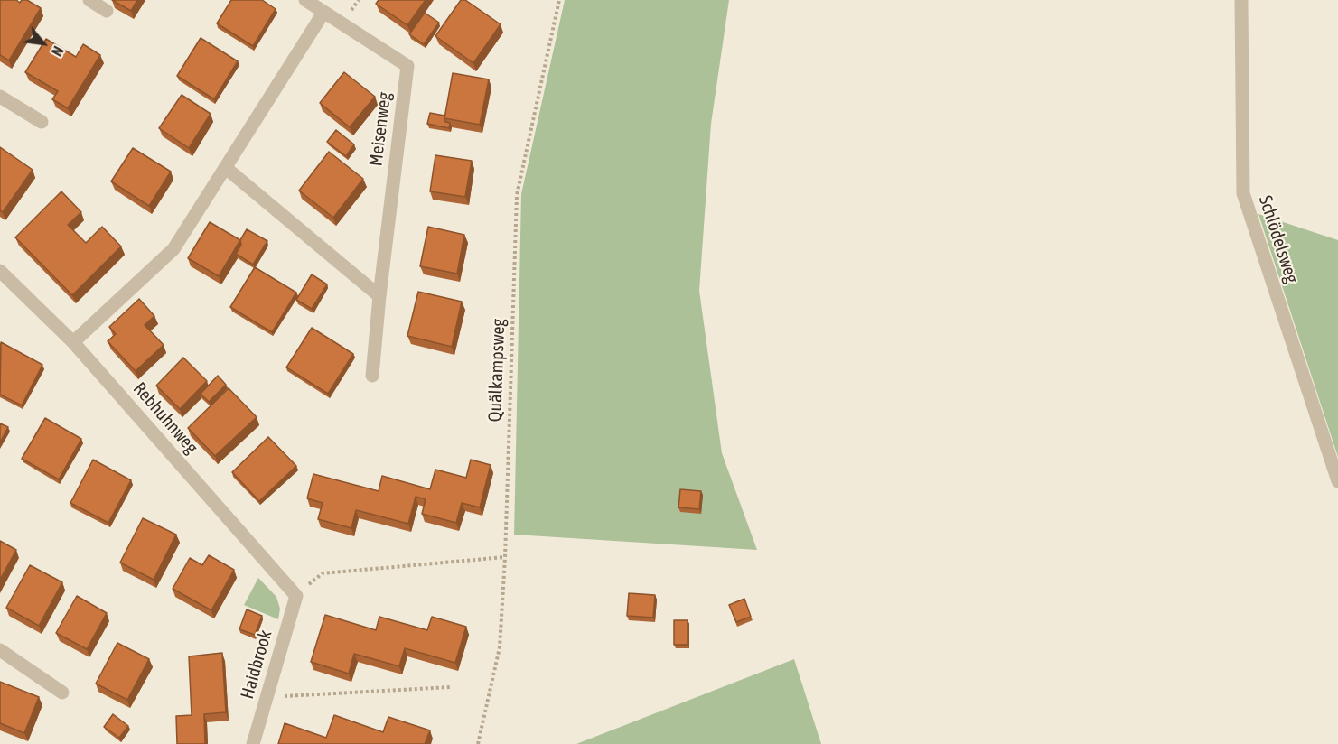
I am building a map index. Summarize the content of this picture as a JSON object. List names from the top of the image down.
{
  "streets": {
    "street": [
      "Meisenweg",
      "Schlödelsweg",
      "Rebhuhnweg",
      "Haidbrook"
    ],
    "path": ["Quälkampsweg"]
  },
  "crossings": [
    ["Rebhuhnweg", "Haidbrook"]
  ],
  "north": "bottom right"
}
